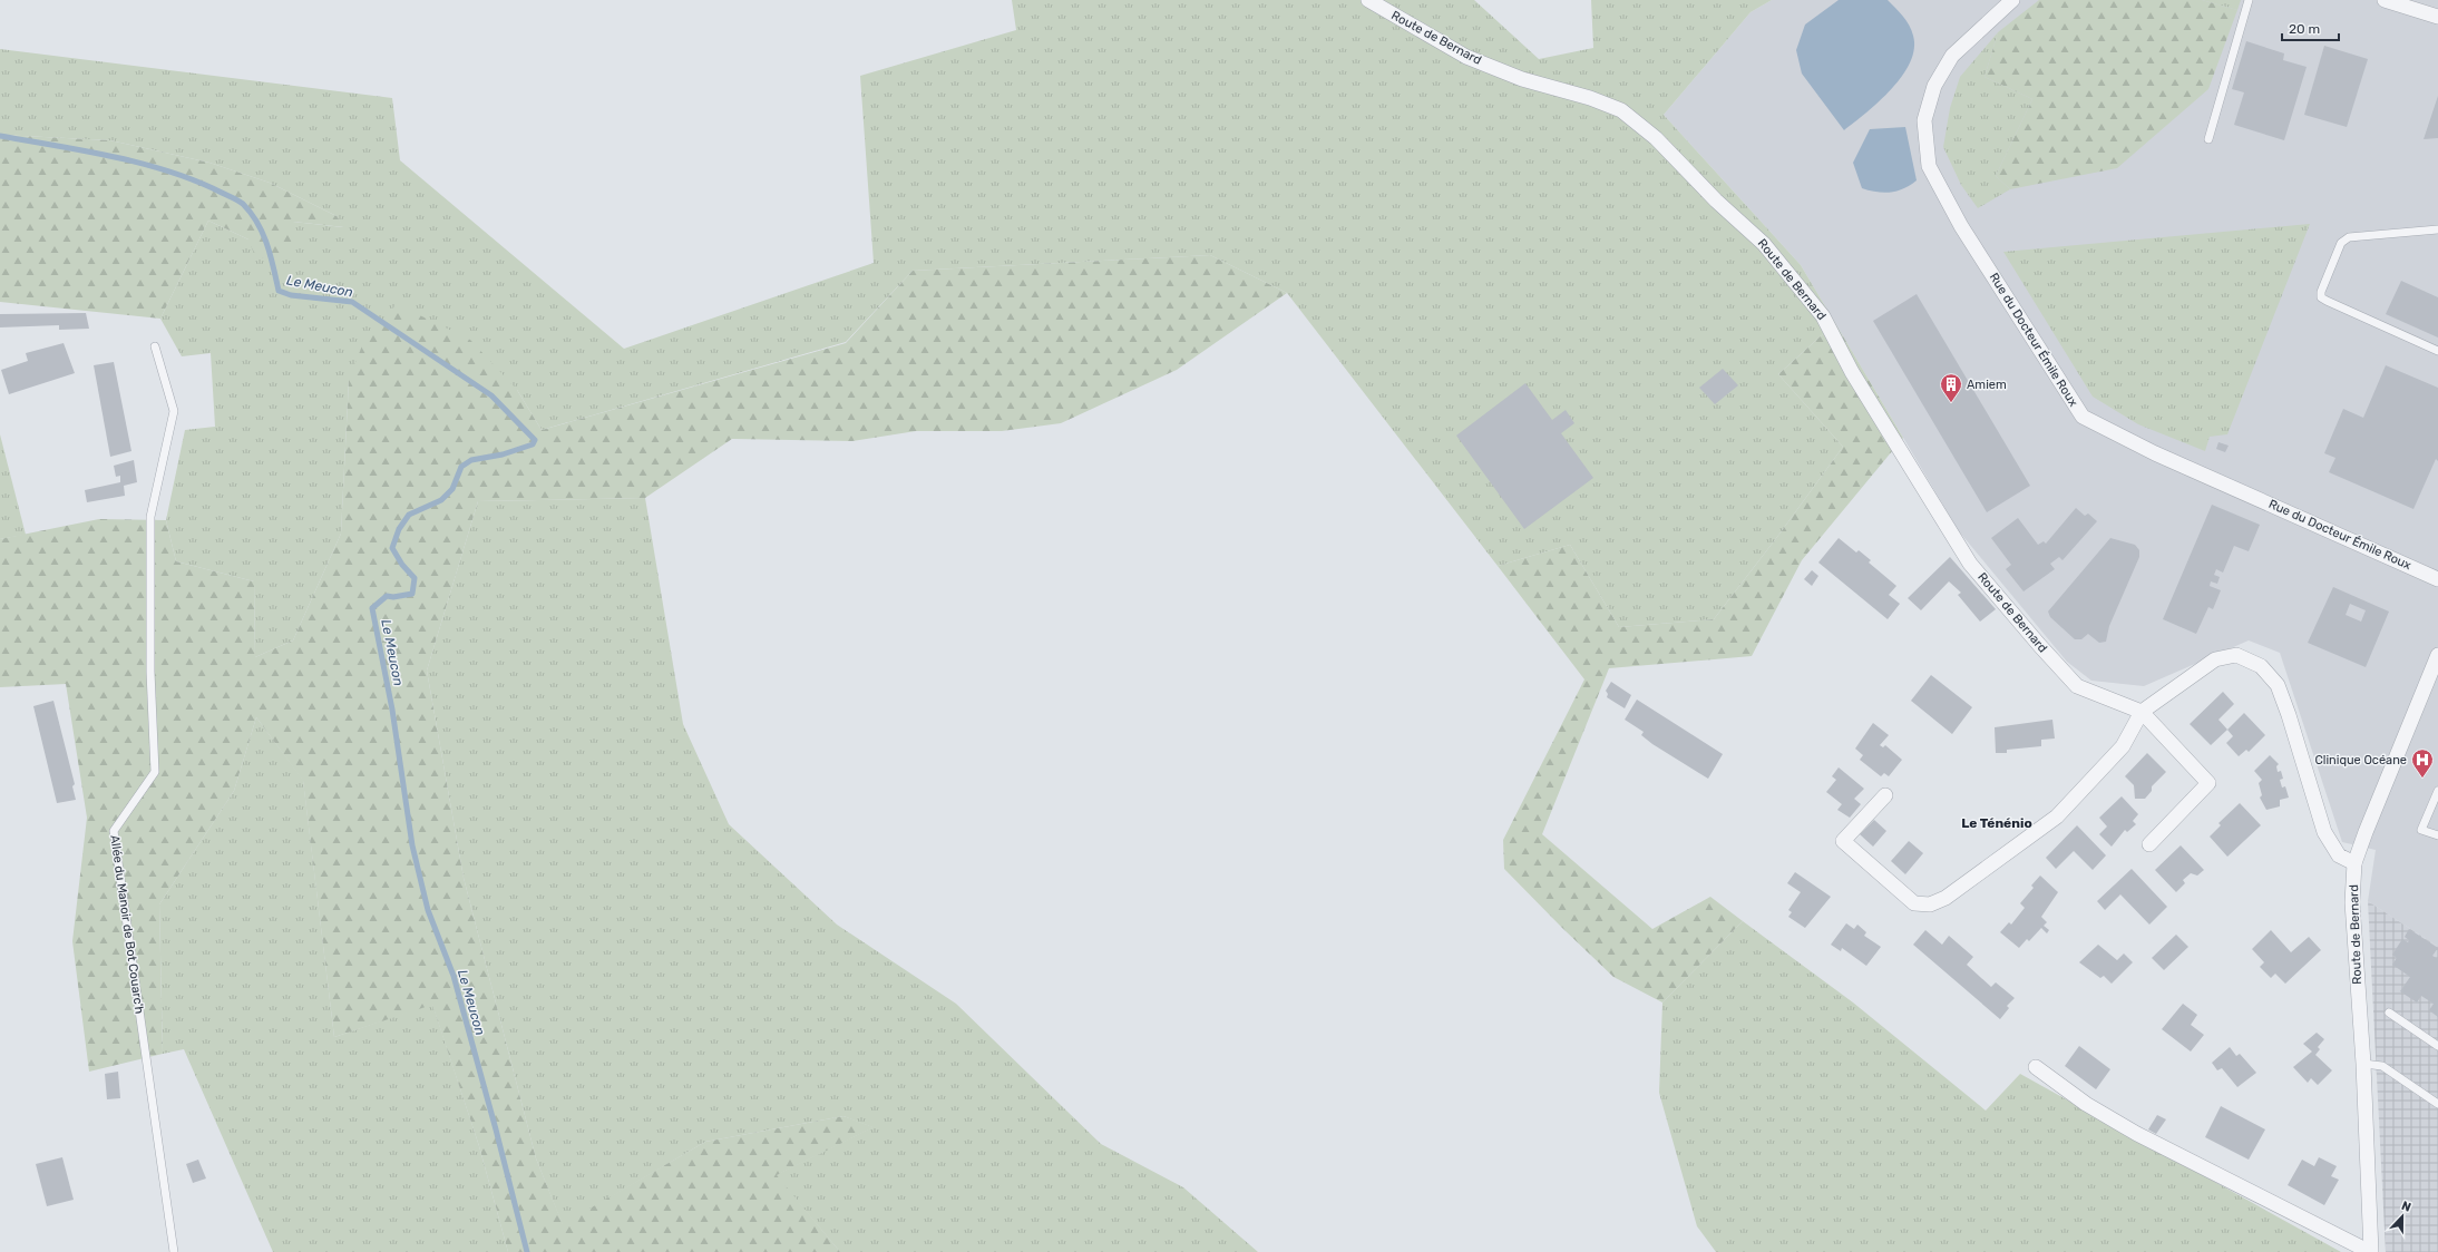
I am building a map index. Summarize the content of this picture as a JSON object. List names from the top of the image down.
{
  "streets": {
    "street": ["Route de Bernard", "Rue du Docteur Émile Roux"],
    "lane": ["Allée du Manoir de Bot Couarc'h"]
  },
  "districts": ["Le Ténénio"],
  "water": ["Le Meucon"],
  "places": {
    "building": ["Amiem"],
    "hospital": ["Clinique Océane"]
  },
  "scale_bar": "20 m",
  "north": "top"
}
